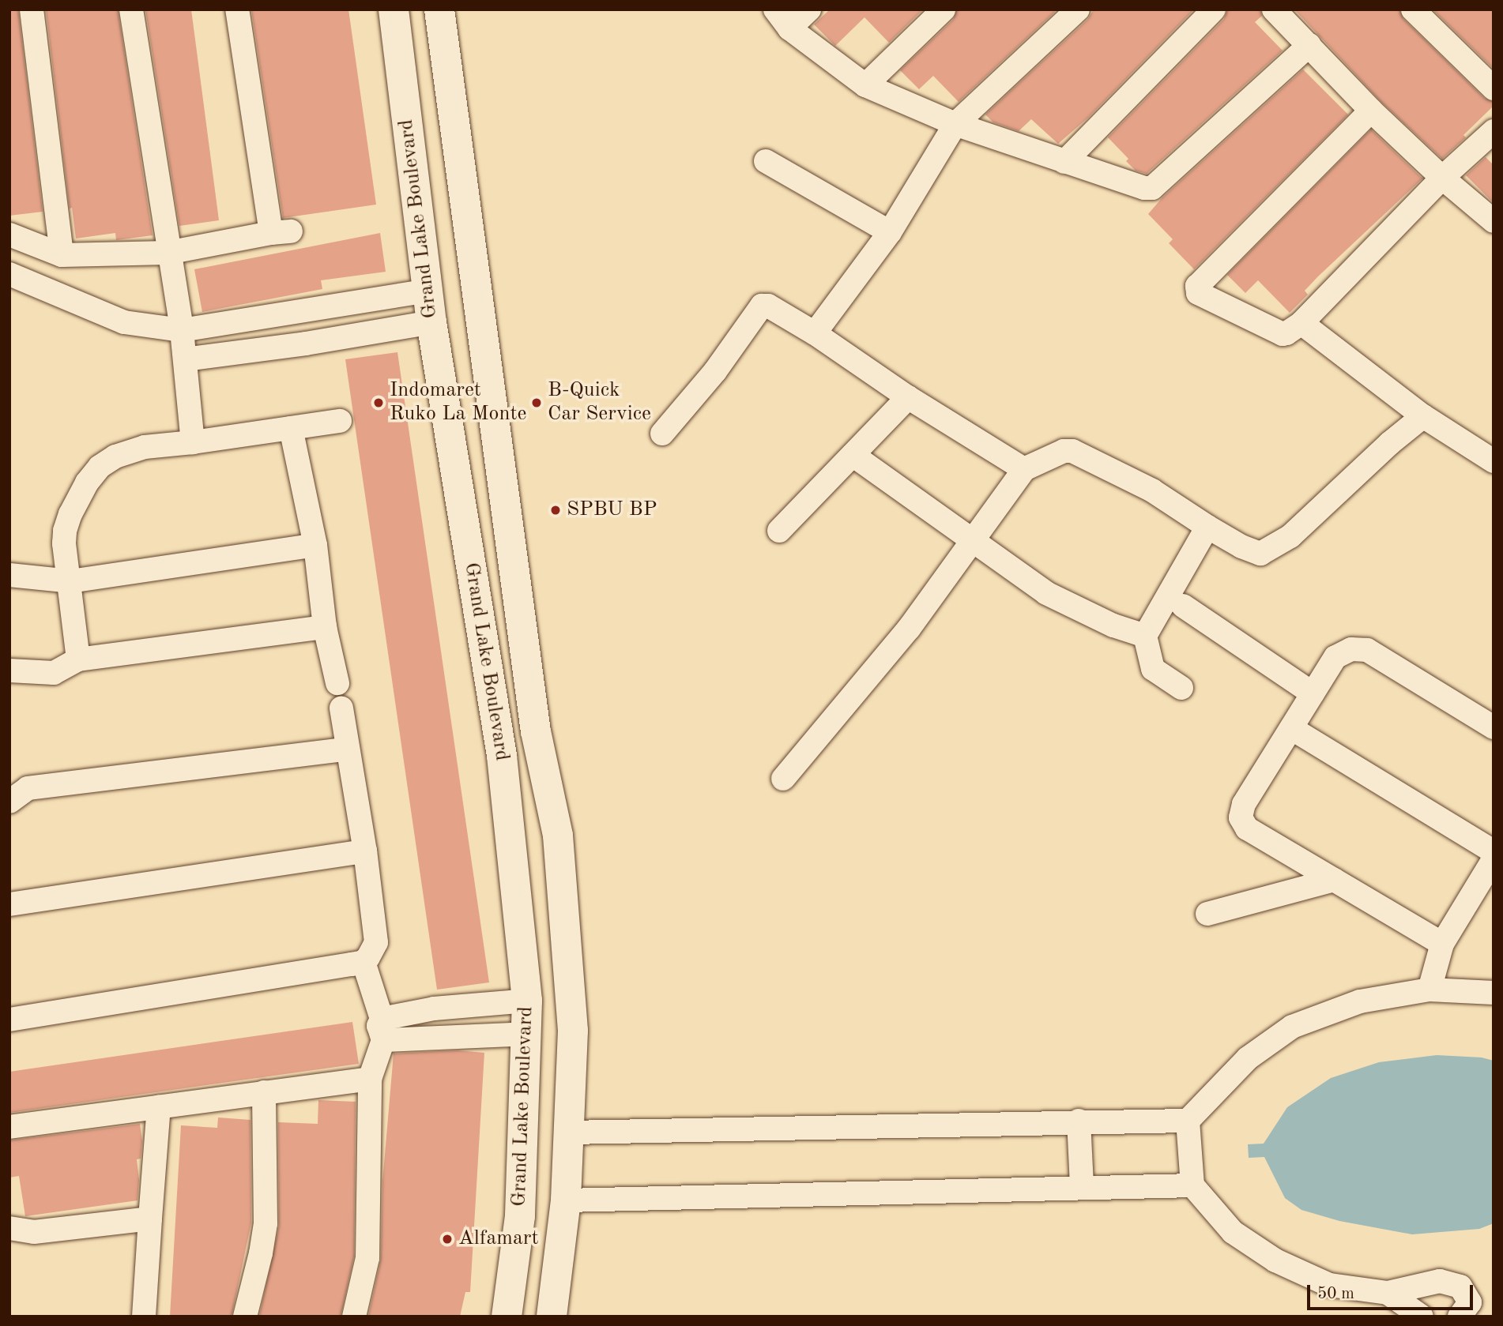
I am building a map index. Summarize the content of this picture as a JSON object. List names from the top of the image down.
{
  "streets": {
    "street": ["Grand Lake Boulevard"]
  },
  "places": [
    "Indomaret Ruko La Monte",
    "B-Quick Car Service",
    "SPBU BP",
    "Alfamart"
  ],
  "scale_bar": "50 m"
}
